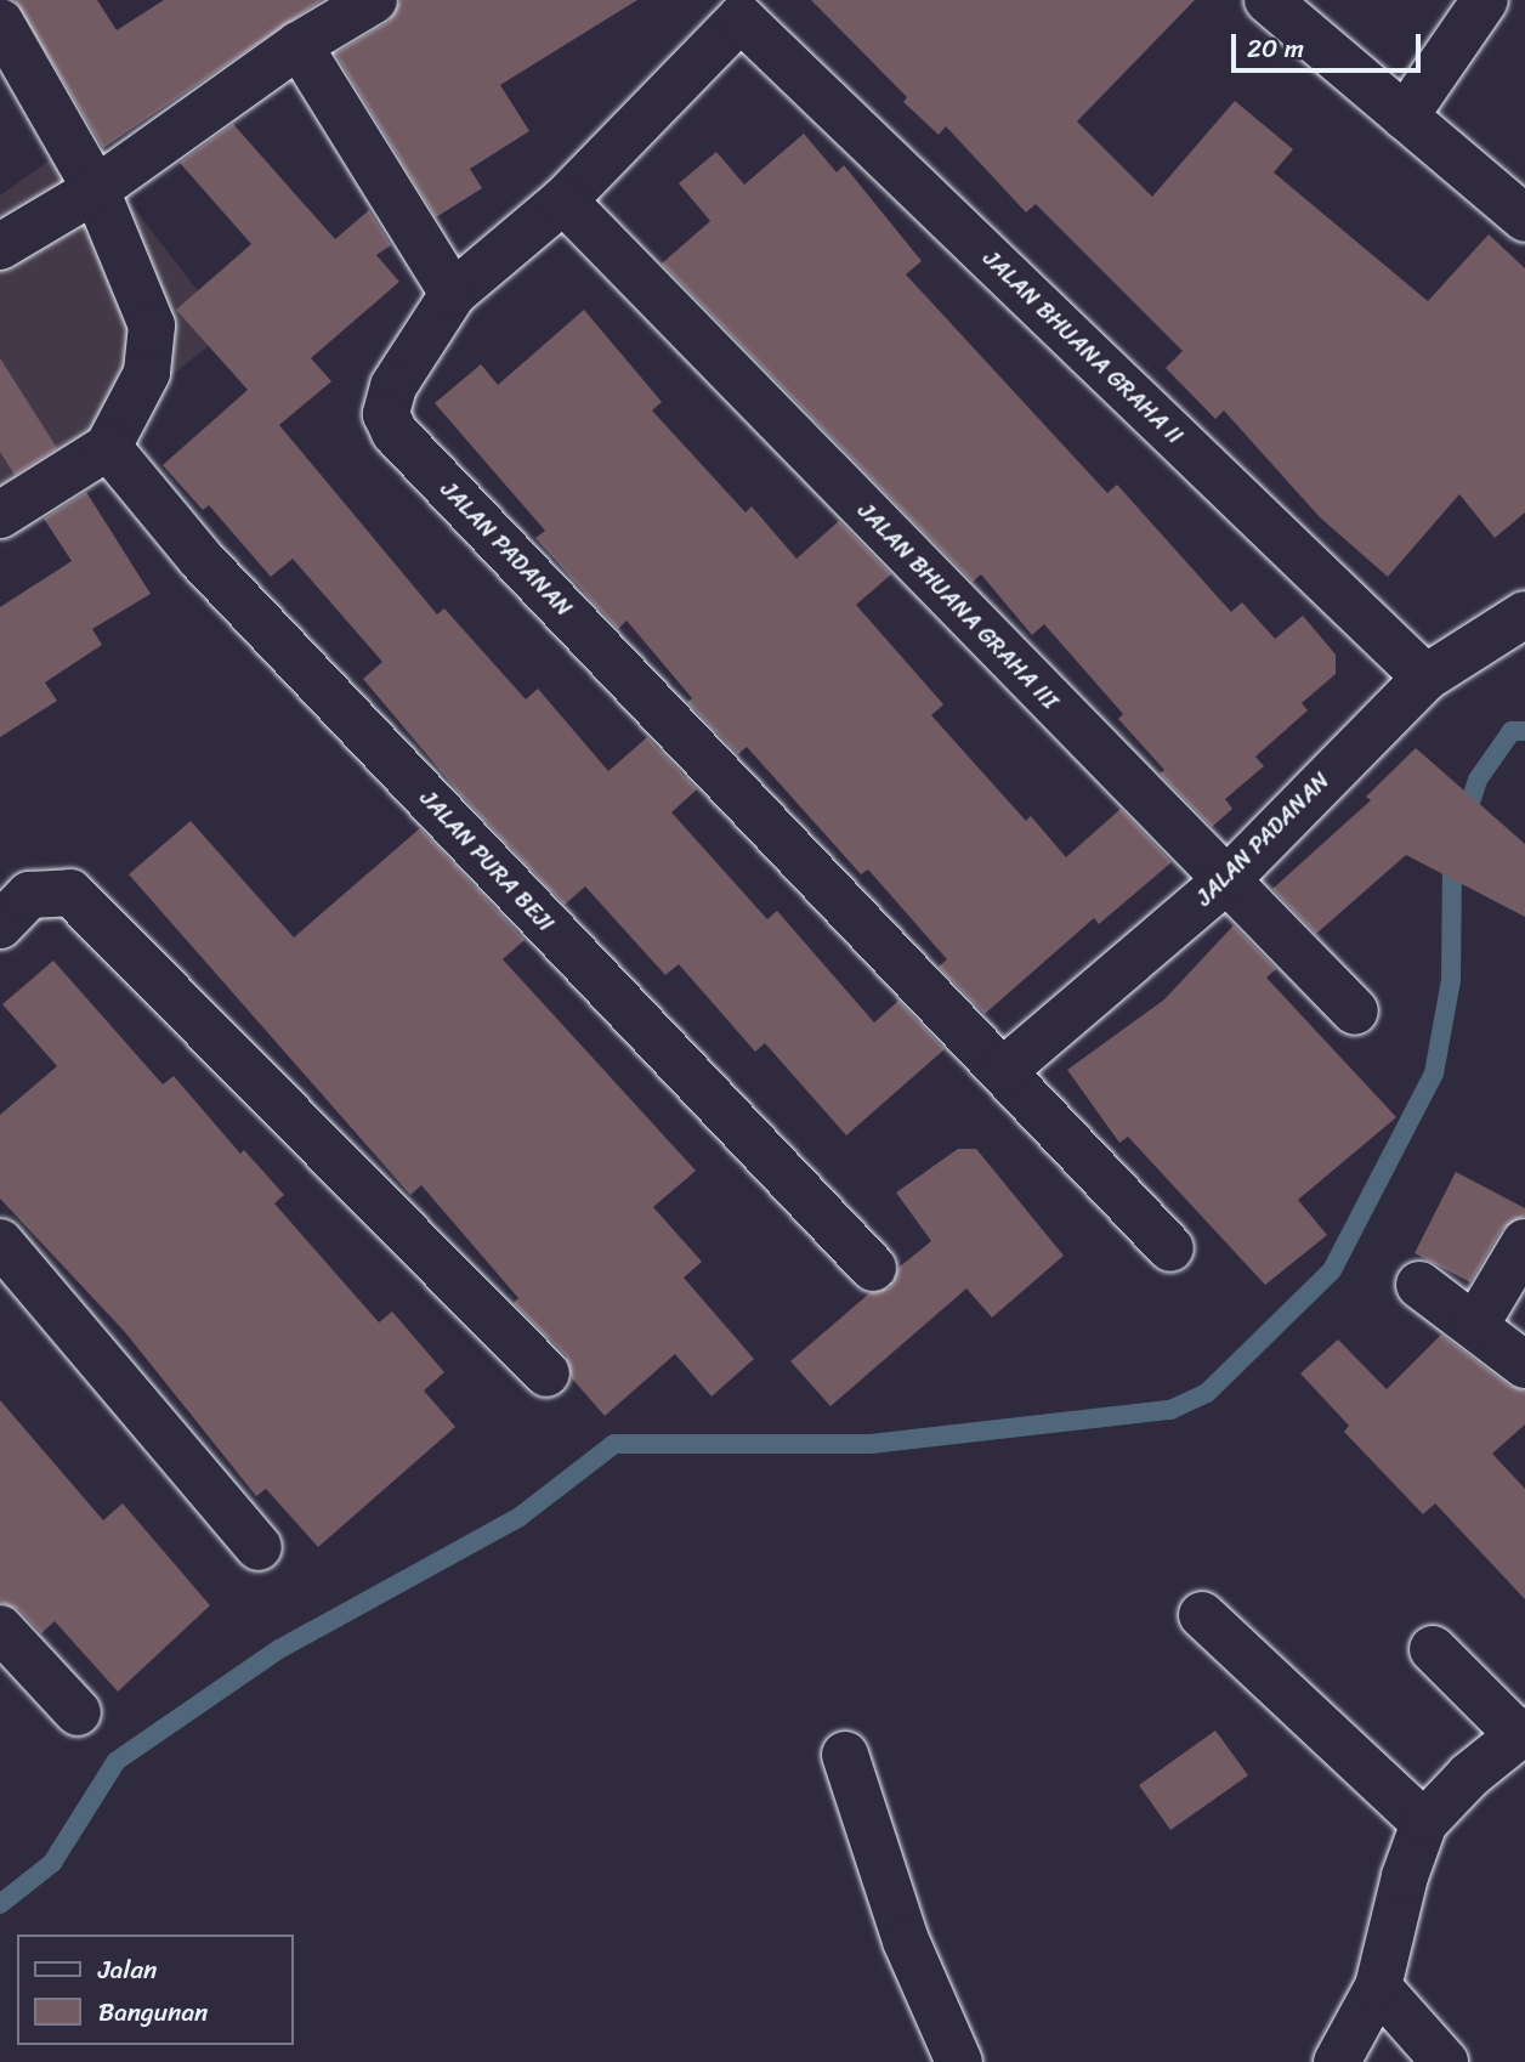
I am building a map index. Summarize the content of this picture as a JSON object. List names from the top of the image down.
{
  "streets": {
    "street": [
      "JALAN BHUANA GRAHA II",
      "JALAN PADANAN",
      "JALAN BHUANA GRAHA III",
      "JALAN PURA BEJI"
    ]
  },
  "crossings": [
    ["JALAN BHUANA GRAHA II", "JALAN PADANAN"],
    ["JALAN PADANAN", "JALAN BHUANA GRAHA III"]
  ],
  "legend": ["Jalan", "Bangunan"],
  "scale_bar": "20 m"
}
